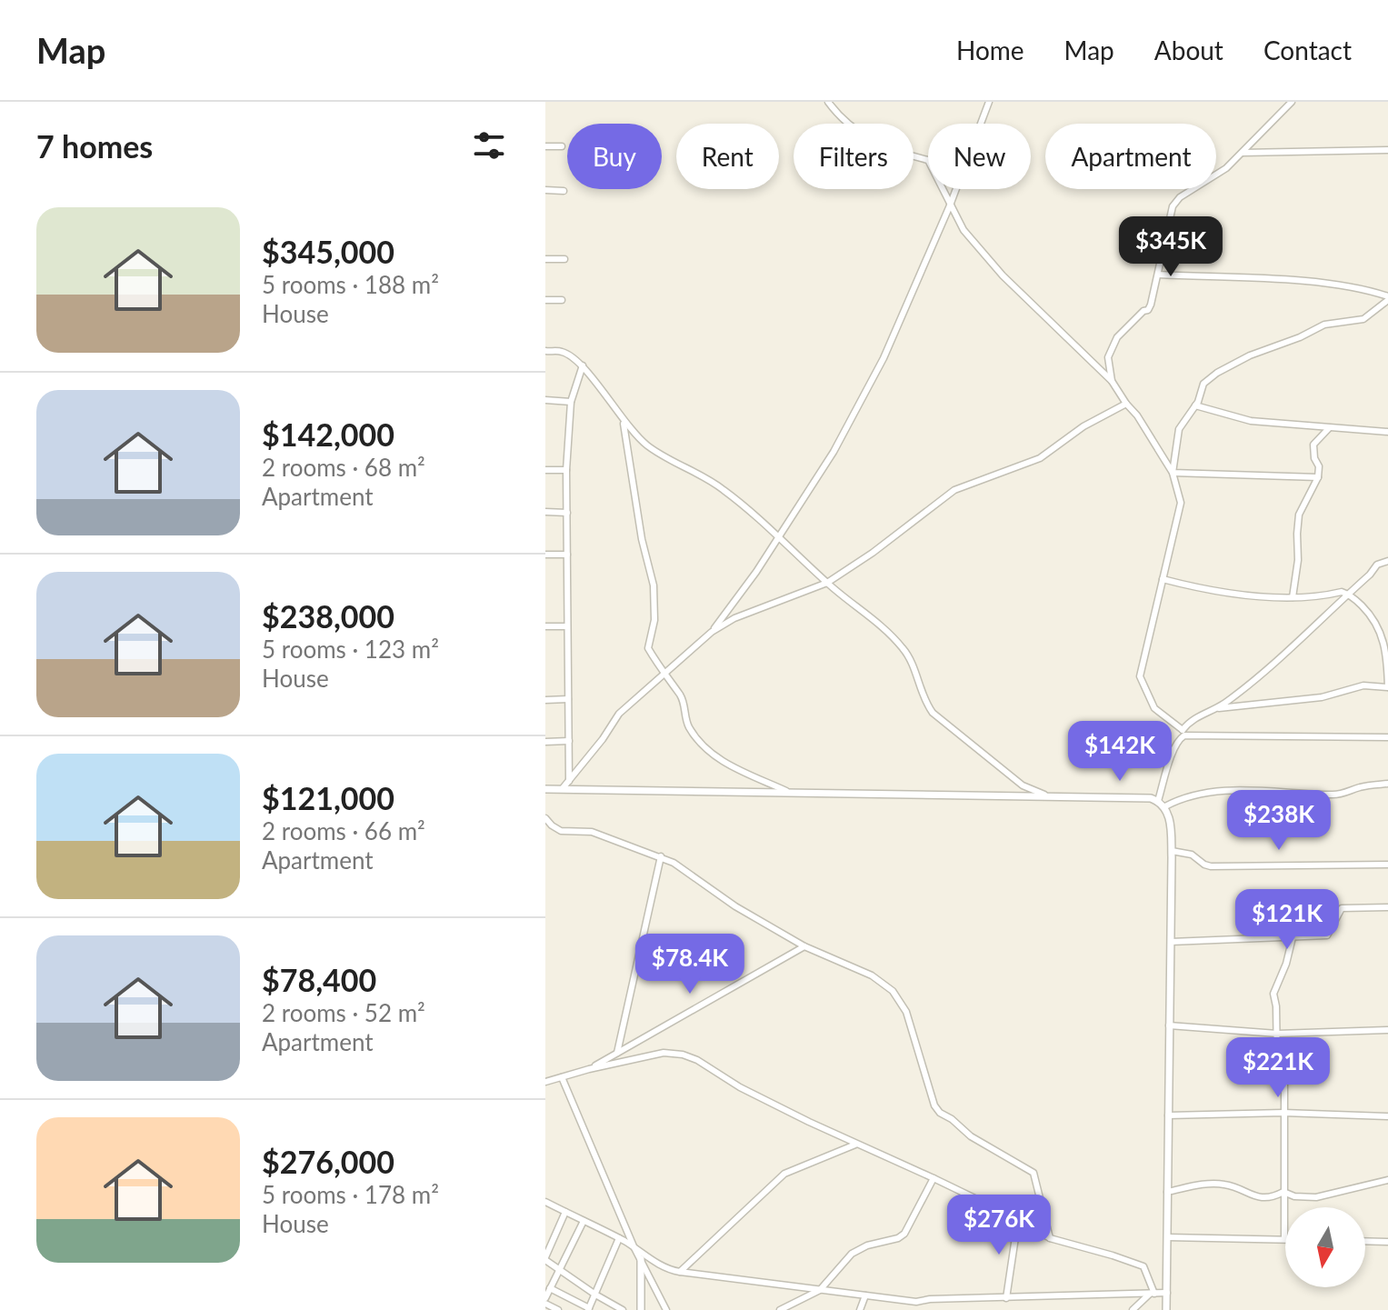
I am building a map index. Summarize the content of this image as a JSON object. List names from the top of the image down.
{
  "north": "bottom",
  "page": {
    "header": "Map",
    "nav": [
      "Home",
      "Map",
      "About",
      "Contact"
    ],
    "heading": "7 homes",
    "chip": [
      "Buy",
      "Rent",
      "Filters",
      "New",
      "Apartment"
    ],
    "list": [
      {
        "name": "$345,000",
        "note": "5 rooms · 188 m² · House"
      },
      {
        "name": "$142,000",
        "note": "2 rooms · 68 m² · Apartment"
      },
      {
        "name": "$238,000",
        "note": "5 rooms · 123 m² · House"
      },
      {
        "name": "$121,000",
        "note": "2 rooms · 66 m² · Apartment"
      },
      {
        "name": "$78,400",
        "note": "2 rooms · 52 m² · Apartment"
      },
      {
        "name": "$276,000",
        "note": "5 rooms · 178 m² · House"
      }
    ],
    "price": [
      "$345K",
      "$142K",
      "$238K",
      "$121K",
      "$78.4K",
      "$221K",
      "$276K"
    ]
  }
}
